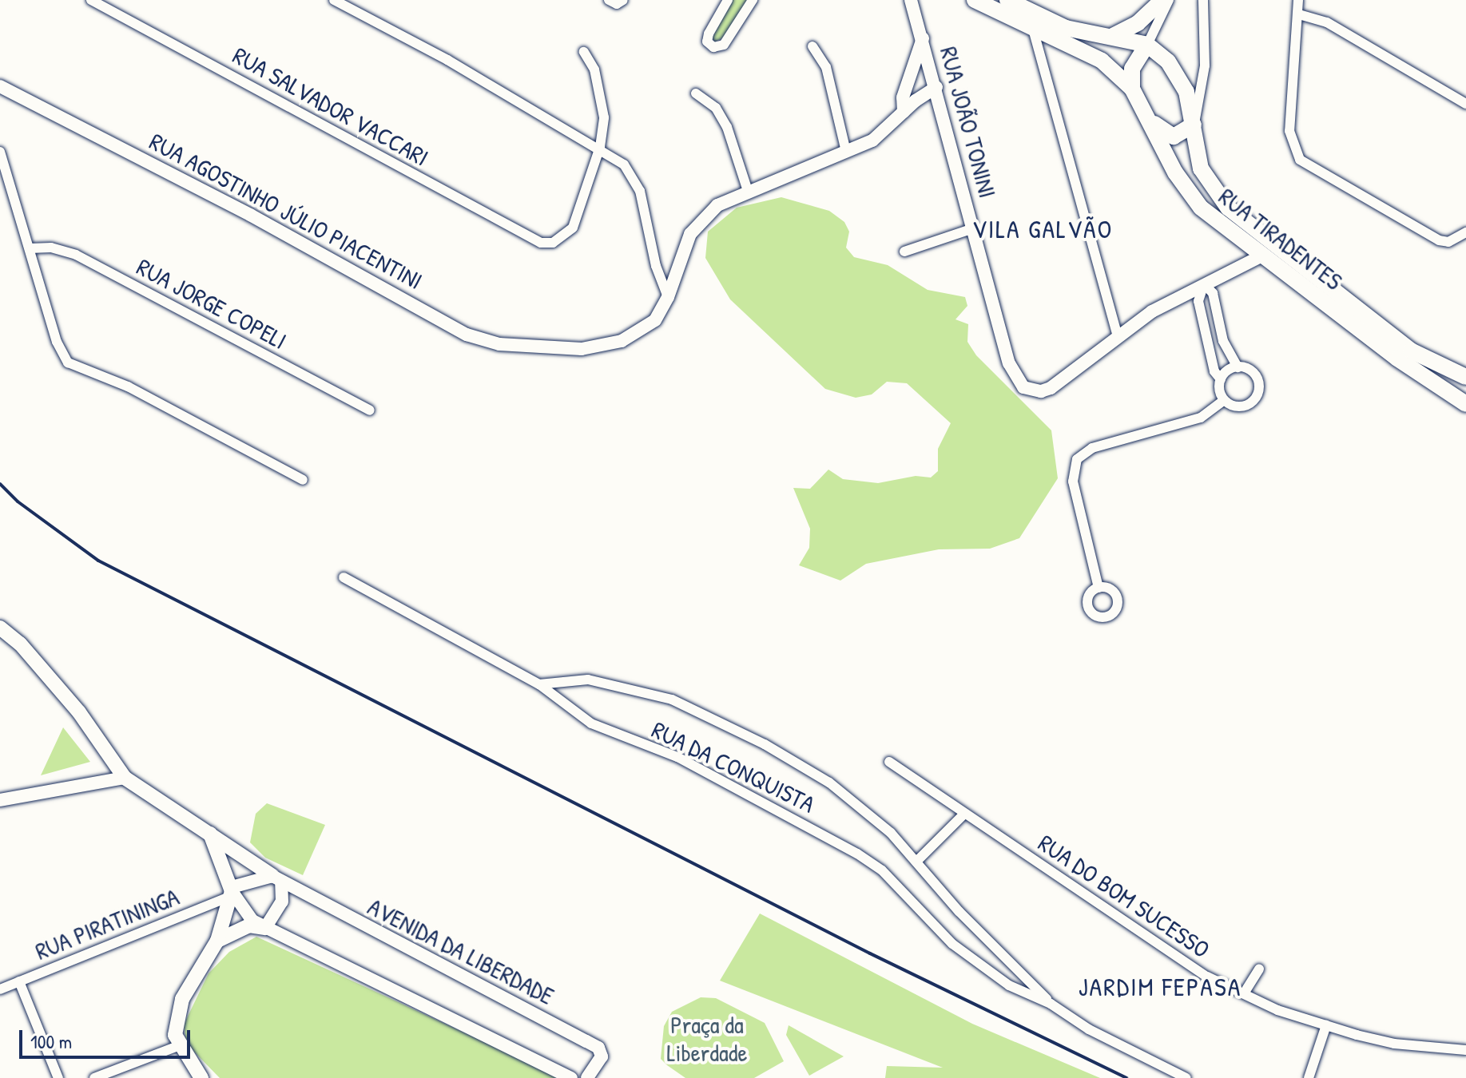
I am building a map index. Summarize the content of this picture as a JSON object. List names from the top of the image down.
{
  "streets": {
    "main road": ["RUA TIRADENTES"],
    "street": [
      "RUA SALVADOR VACCARI",
      "RUA JOÃO TONINI",
      "RUA AGOSTINHO JÚLIO PIACENTINI",
      "RUA JORGE COPELI",
      "RUA DA CONQUISTA",
      "RUA DO BOM SUCESSO",
      "RUA PIRATININGA",
      "AVENIDA DA LIBERDADE"
    ]
  },
  "crossings": [
    ["RUA JOÃO TONINI", "RUA AGOSTINHO JÚLIO PIACENTINI"],
    ["RUA JOÃO TONINI", "RUA TIRADENTES"]
  ],
  "districts": ["VILA GALVÃO", "JARDIM FEPASA"],
  "parks": ["Praça da Liberdade"],
  "scale_bar": "100 m"
}
